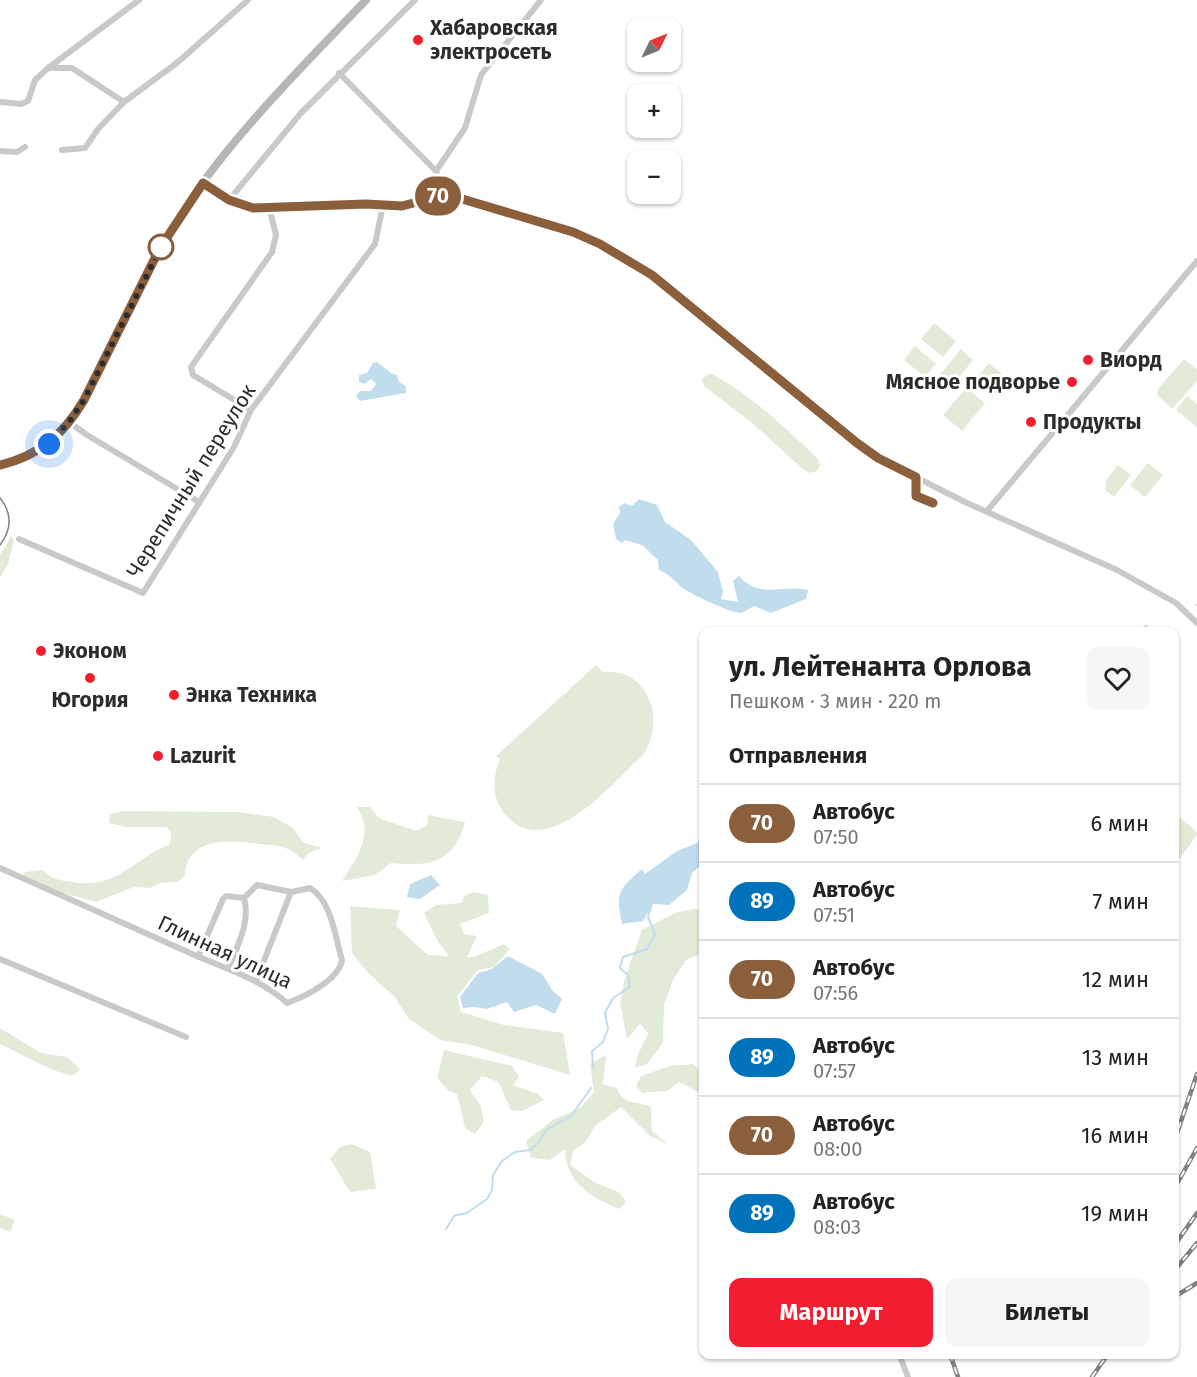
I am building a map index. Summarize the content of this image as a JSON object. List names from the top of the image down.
{
  "streets": {
    "street": ["Черепичный переулок", "Глинная улица"]
  },
  "places": [
    "Хабаровская электросеть",
    "Виорд",
    "Мясное подворье",
    "Продукты",
    "Эконом",
    "Югория",
    "Энка Техника",
    "Lazurit"
  ],
  "lines": ["bus line 70"],
  "north": "top right",
  "page": {
    "on_map": "70",
    "map_buttons": ["+", "−"],
    "heading": [
      ["ул. Лейтенанта Орлова", "Пешком · 3 мин · 220 m"],
      "Отправления"
    ],
    "list": [
      {
        "mark": "70",
        "name": "Автобус",
        "note": "07:50",
        "value": "6 мин"
      },
      {
        "mark": "89",
        "name": "Автобус",
        "note": "07:51",
        "value": "7 мин"
      },
      {
        "mark": "70",
        "name": "Автобус",
        "note": "07:56",
        "value": "12 мин"
      },
      {
        "mark": "89",
        "name": "Автобус",
        "note": "07:57",
        "value": "13 мин"
      },
      {
        "mark": "70",
        "name": "Автобус",
        "note": "08:00",
        "value": "16 мин"
      },
      {
        "mark": "89",
        "name": "Автобус",
        "note": "08:03",
        "value": "19 мин"
      }
    ],
    "buttons": ["Маршрут", "Билеты"]
  }
}
